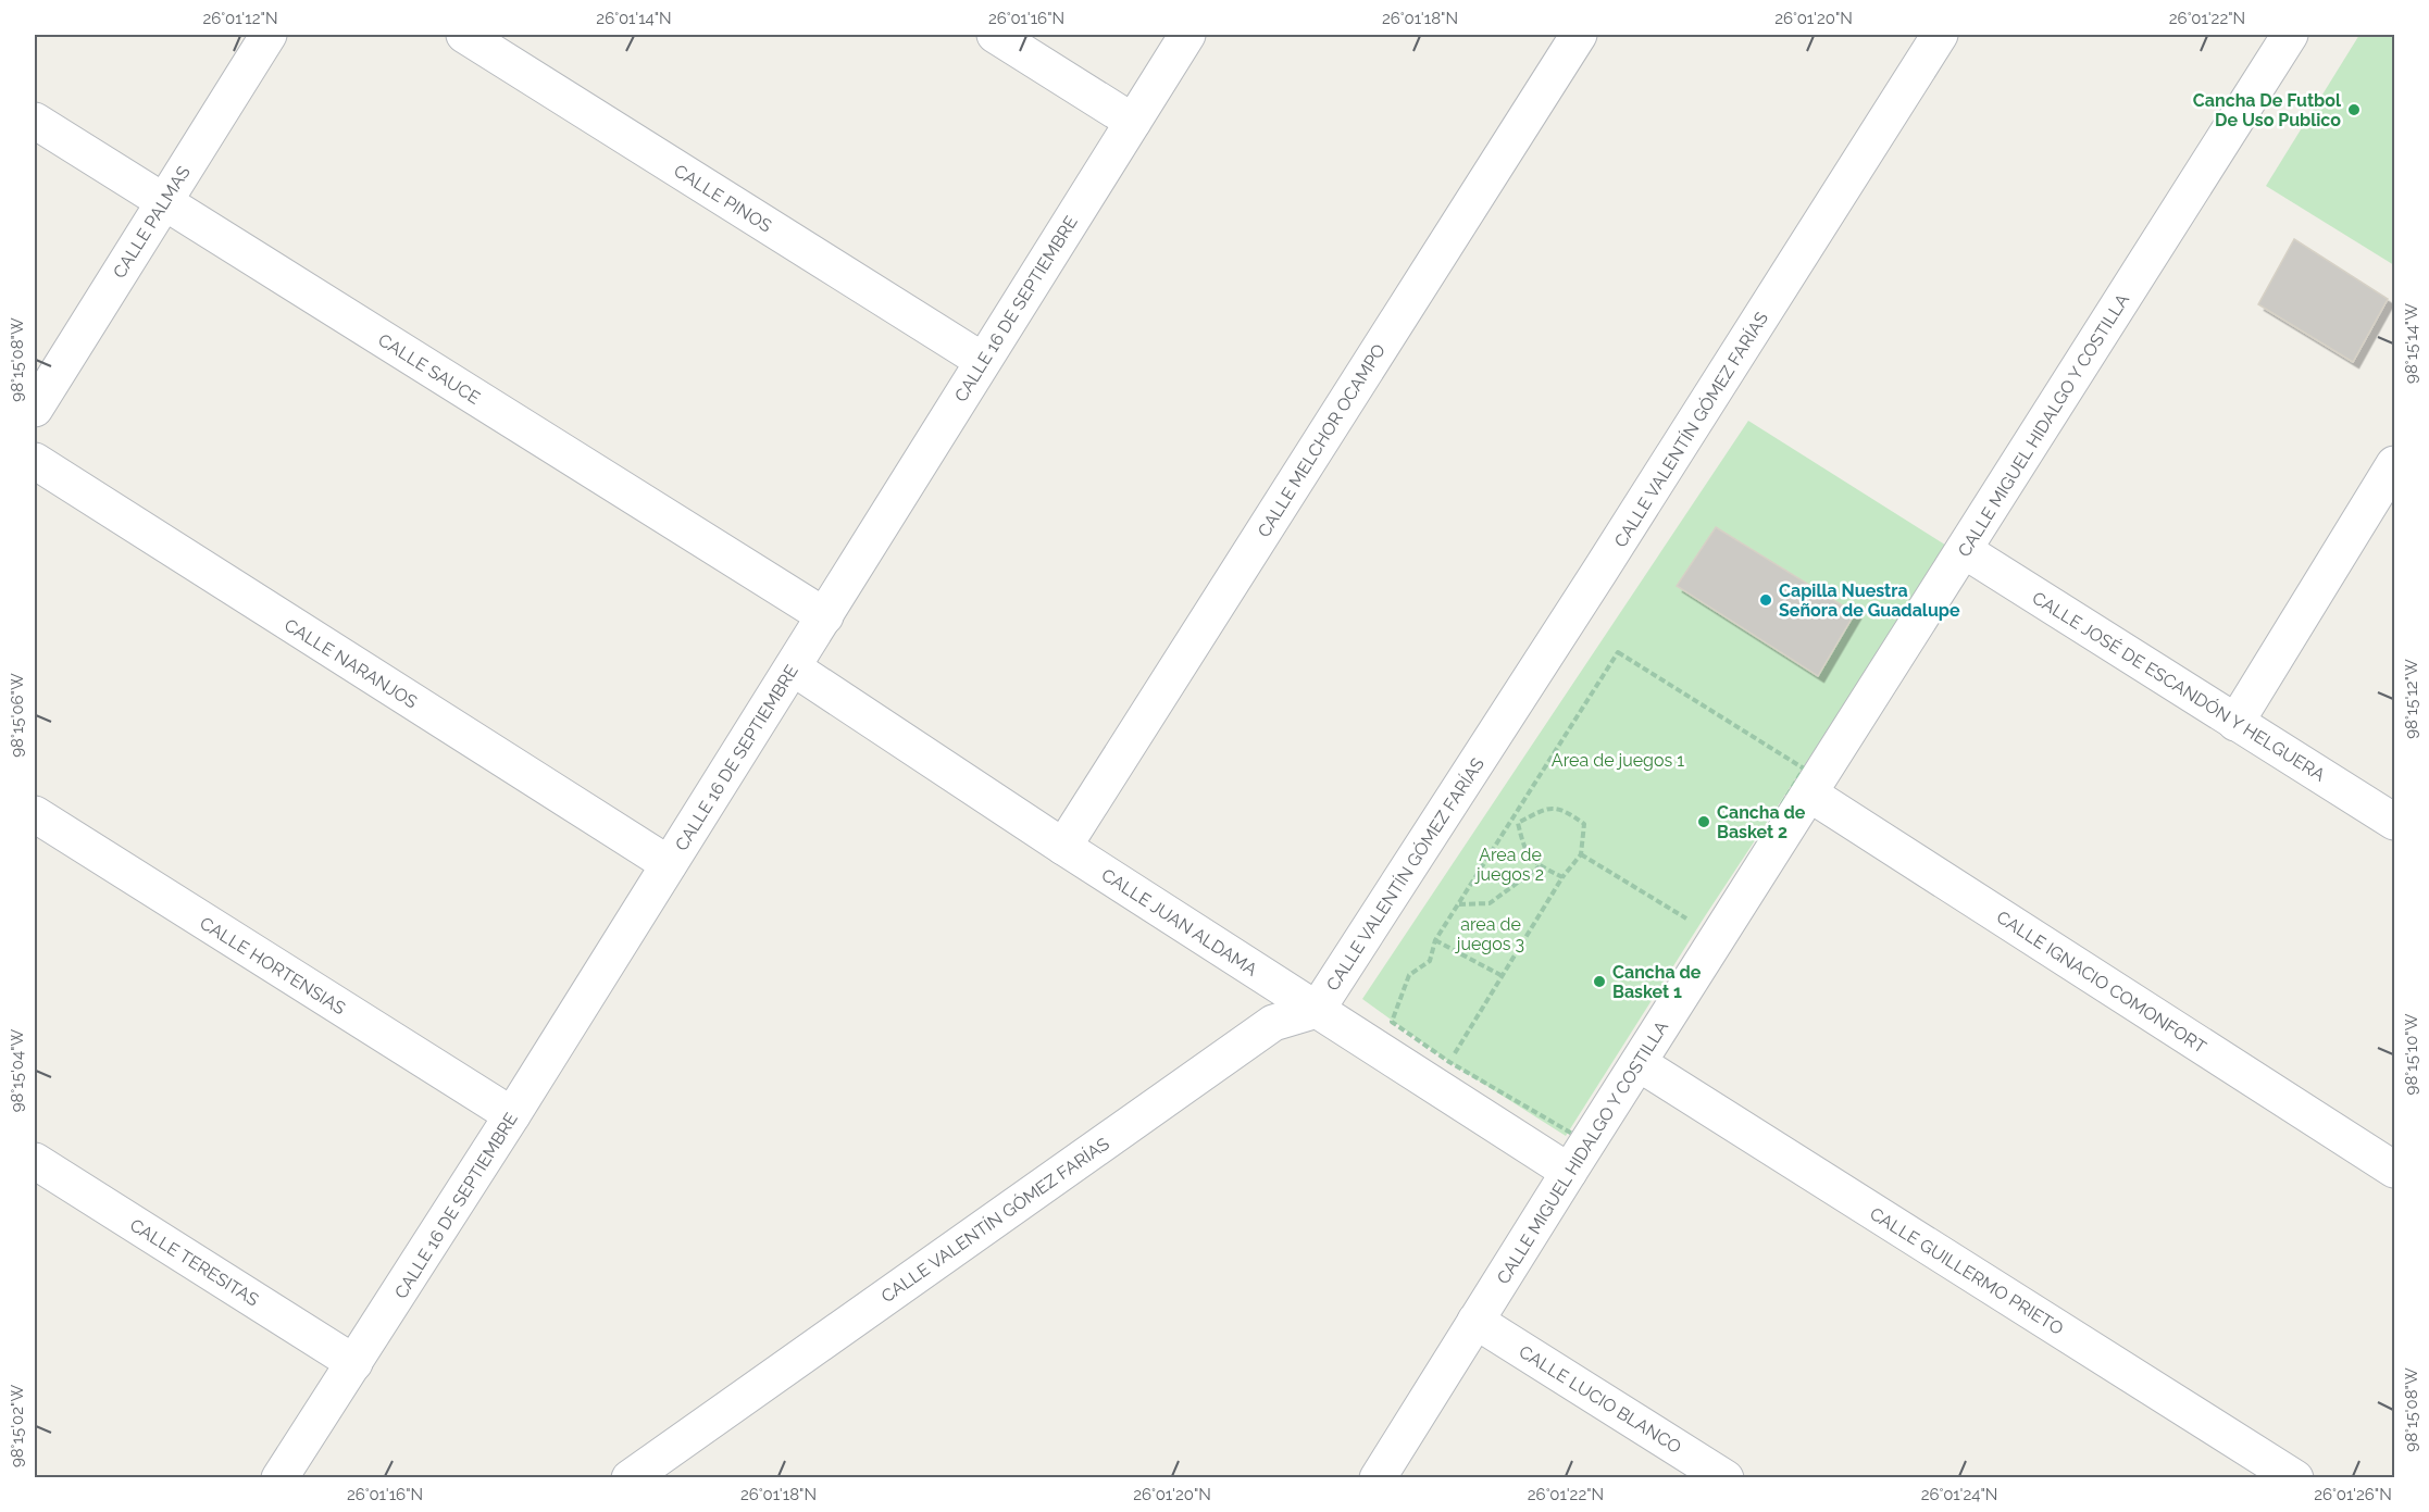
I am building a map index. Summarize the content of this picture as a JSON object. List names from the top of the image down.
{
  "streets": {
    "street": [
      "CALLE PINOS",
      "CALLE PALMAS",
      "CALLE 16 DE SEPTIEMBRE",
      "CALLE SAUCE",
      "CALLE MIGUEL HIDALGO Y COSTILLA",
      "CALLE VALENTÍN GÓMEZ FARÍAS",
      "CALLE MELCHOR OCAMPO",
      "CALLE NARANJOS",
      "CALLE JOSÉ DE ESCANDÓN Y HELGUERA",
      "CALLE JUAN ALDAMA",
      "CALLE HORTENSIAS",
      "CALLE IGNACIO COMONFORT",
      "CALLE TERESITAS",
      "CALLE GUILLERMO PRIETO",
      "CALLE LUCIO BLANCO"
    ]
  },
  "crossings": [
    ["CALLE PINOS", "CALLE 16 DE SEPTIEMBRE"],
    ["CALLE PALMAS", "CALLE SAUCE"],
    ["CALLE 16 DE SEPTIEMBRE", "CALLE SAUCE"],
    ["CALLE 16 DE SEPTIEMBRE", "CALLE NARANJOS"],
    ["CALLE 16 DE SEPTIEMBRE", "CALLE JUAN ALDAMA"],
    ["CALLE 16 DE SEPTIEMBRE", "CALLE HORTENSIAS"],
    ["CALLE 16 DE SEPTIEMBRE", "CALLE TERESITAS"],
    ["CALLE MIGUEL HIDALGO Y COSTILLA", "CALLE JOSÉ DE ESCANDÓN Y HELGUERA"],
    ["CALLE MIGUEL HIDALGO Y COSTILLA", "CALLE JUAN ALDAMA"],
    ["CALLE MIGUEL HIDALGO Y COSTILLA", "CALLE IGNACIO COMONFORT"],
    ["CALLE MIGUEL HIDALGO Y COSTILLA", "CALLE GUILLERMO PRIETO"],
    ["CALLE MIGUEL HIDALGO Y COSTILLA", "CALLE LUCIO BLANCO"],
    ["CALLE VALENTÍN GÓMEZ FARÍAS", "CALLE JUAN ALDAMA"],
    ["CALLE MELCHOR OCAMPO", "CALLE JUAN ALDAMA"]
  ],
  "parks": ["Area de juegos 1", "Area de juegos 2", "area de juegos 3"],
  "places": [
    "Cancha De Futbol De Uso Publico",
    "Capilla Nuestra Señora de Guadalupe",
    "Cancha de Basket 2",
    "Cancha de Basket 1"
  ],
  "coordinates": [
    "26°01'12\"N",
    "26°01'14\"N",
    "26°01'16\"N",
    "26°01'18\"N",
    "26°01'20\"N",
    "26°01'22\"N",
    "98°15'14\"W",
    "98°15'08\"W",
    "98°15'12\"W",
    "98°15'06\"W",
    "98°15'10\"W",
    "98°15'04\"W",
    "98°15'02\"W",
    "26°01'24\"N",
    "26°01'26\"N"
  ]
}
